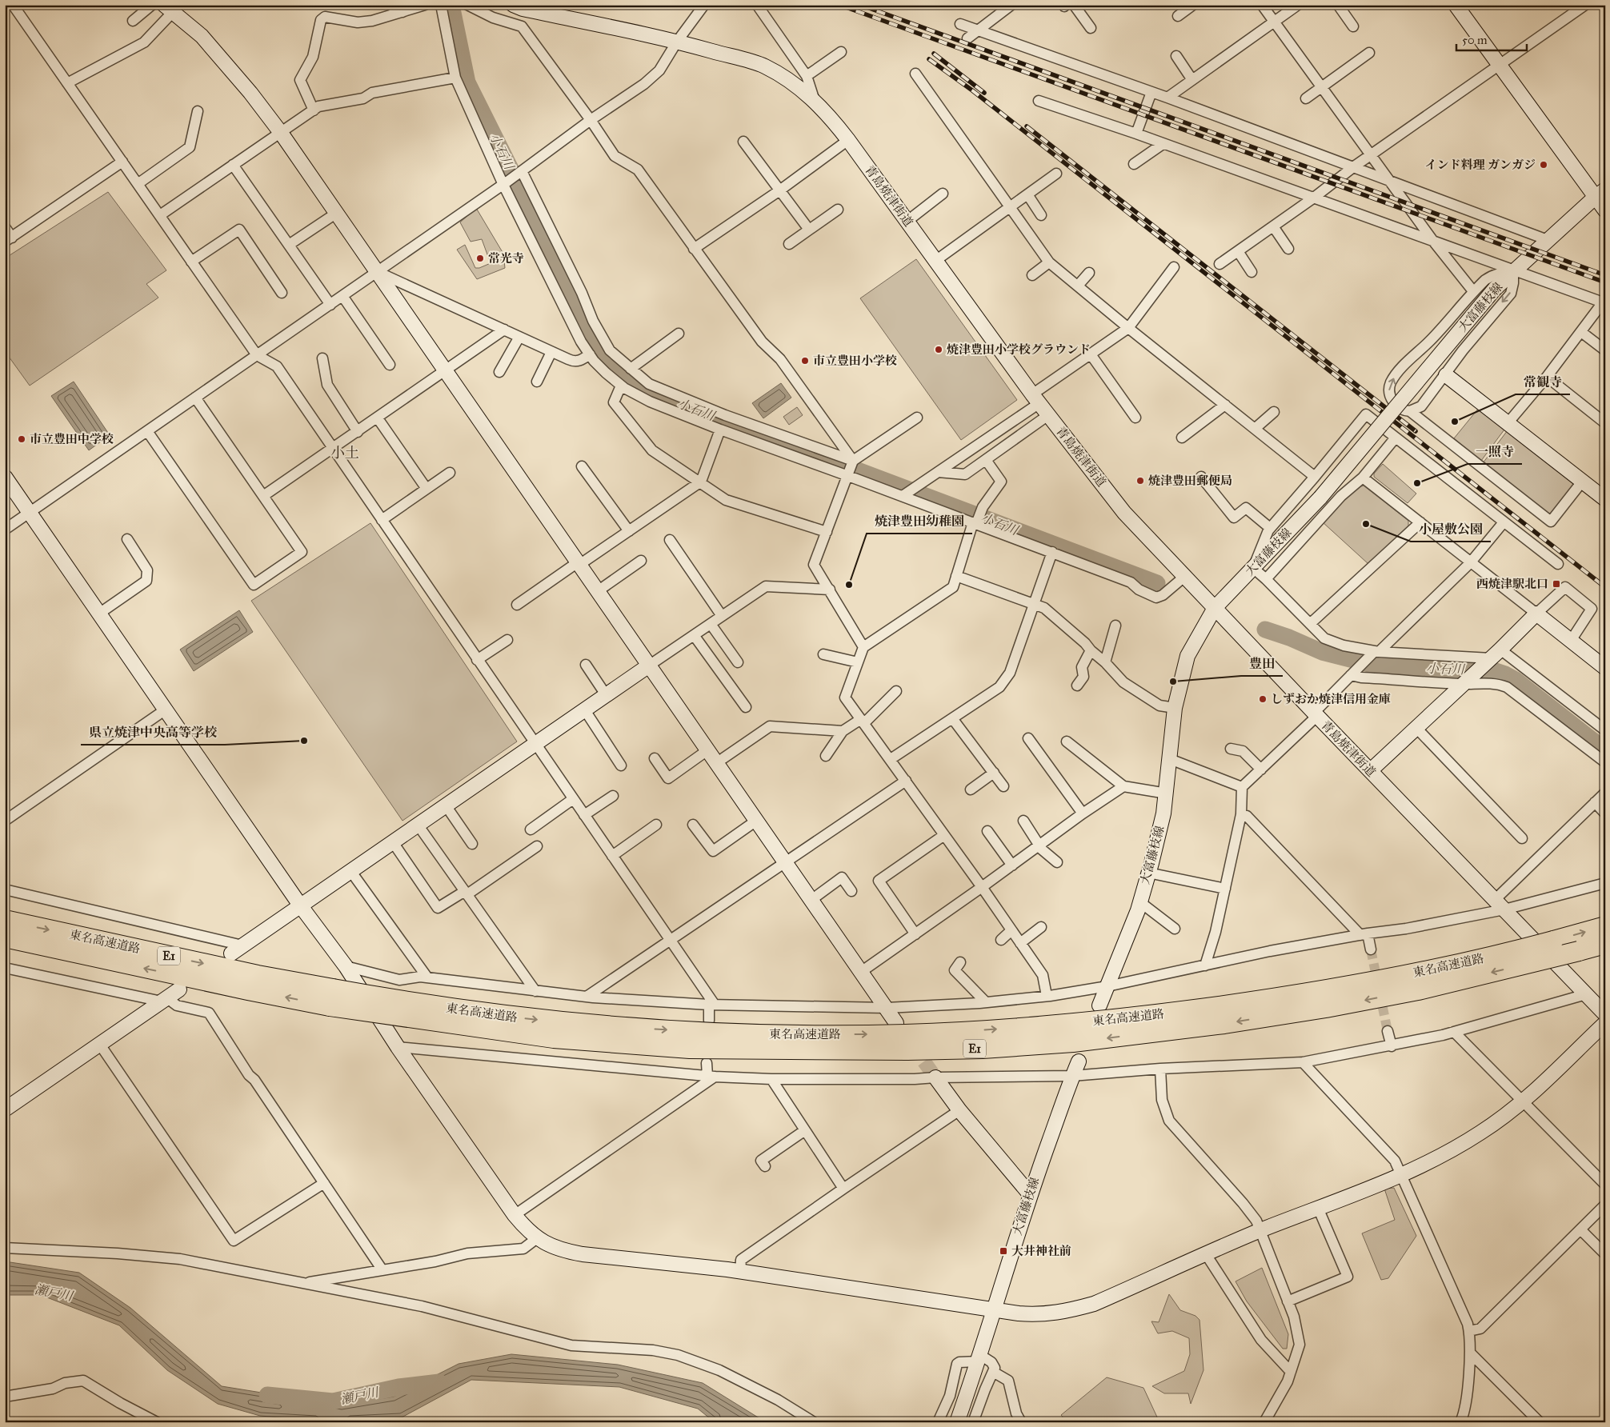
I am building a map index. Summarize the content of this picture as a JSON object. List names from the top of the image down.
{
  "streets": {
    "highway": ["東名高速道路", "E1"],
    "street": ["青島焼津街道", "大富藤枝線"]
  },
  "crossings": [
    ["青島焼津街道", "大富藤枝線"]
  ],
  "districts": ["小土"],
  "water": ["小石川", "瀬戸川"],
  "places": {
    "other": [
      "インド料理 ガンガジ",
      "常光寺",
      "焼津豊田小学校グラウンド",
      "市立豊田小学校",
      "常観寺",
      "市立豊田中学校",
      "焼津豊田郵便局",
      "一照寺",
      "小屋敷公園",
      "焼津豊田幼稚園",
      "豊田",
      "しずおか焼津信用金庫",
      "県立焼津中央高等学校"
    ],
    "transit": ["西焼津駅北口", "大井神社前"]
  },
  "scale_bar": "50 m"
}
